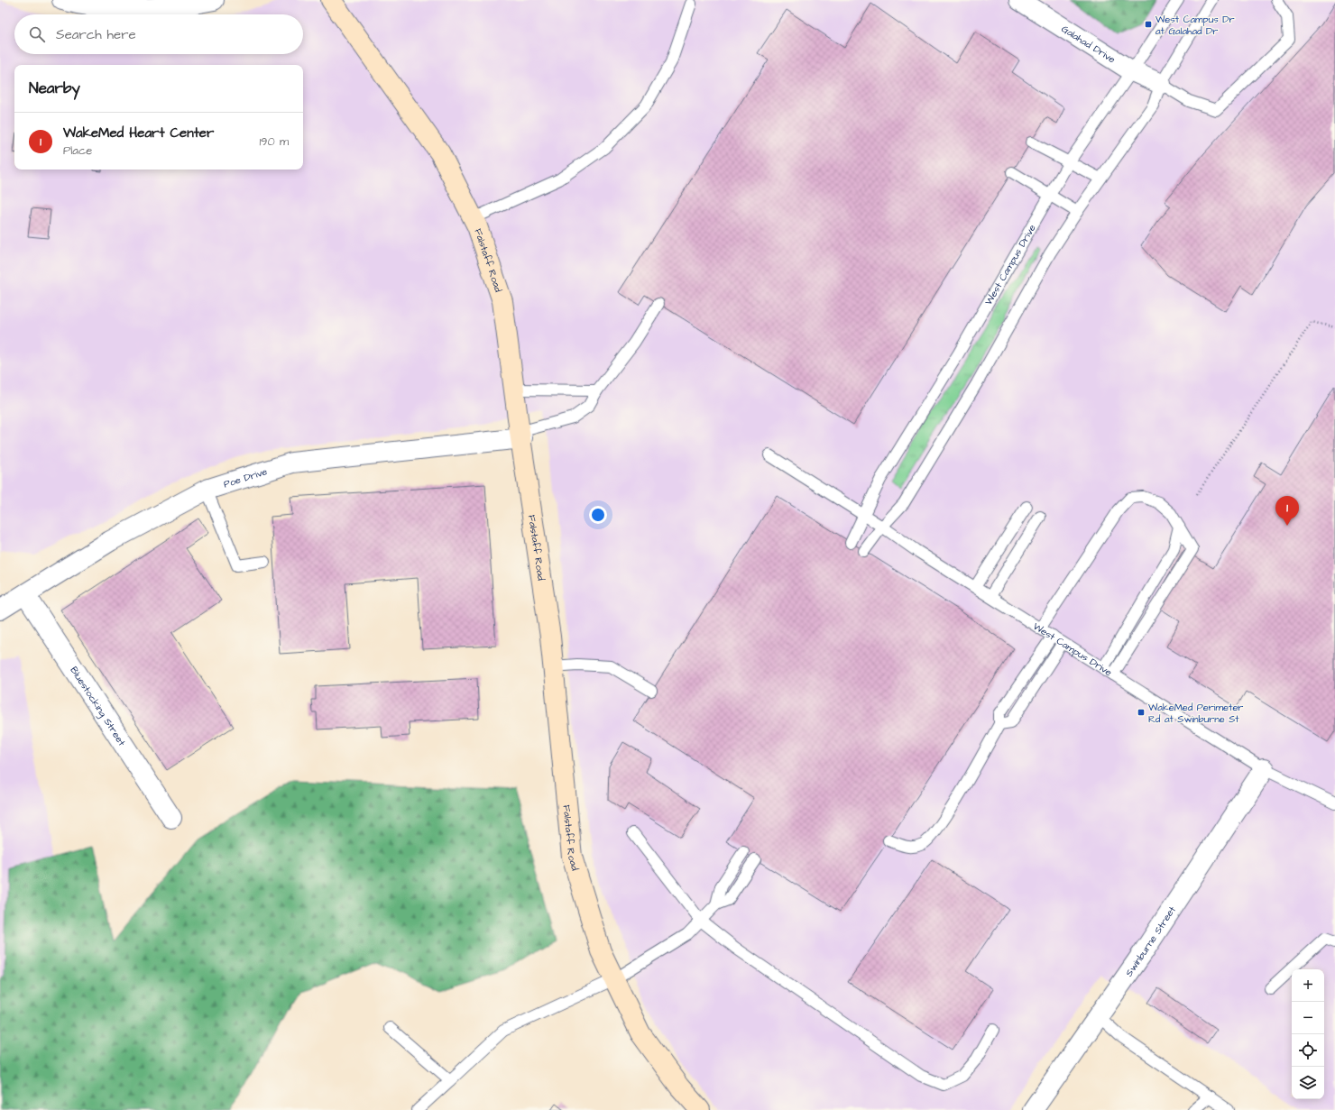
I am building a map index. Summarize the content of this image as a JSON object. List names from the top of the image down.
{
  "streets": {
    "street": [
      "Galahad Drive",
      "Falstaff Road",
      "Poe Drive",
      "Bluestocking Street",
      "Swinburne Street"
    ],
    "lane": ["West Campus Drive"]
  },
  "crossings": [
    ["Galahad Drive", "West Campus Drive"],
    ["Falstaff Road", "Poe Drive"],
    ["West Campus Drive", "Swinburne Street"],
    ["Poe Drive", "Bluestocking Street"]
  ],
  "places": {
    "transit": ["West Campus Dr at Galahad Dr", "WakeMed Perimeter Rd at Swinburne St"]
  },
  "page": {
    "search": "Search here",
    "heading": "Nearby",
    "list": [
      {
        "mark": "1",
        "name": "WakeMed Heart Center",
        "note": "Place",
        "value": "190 m"
      }
    ],
    "pins": "1",
    "map_buttons": ["+", "−"]
  }
}
